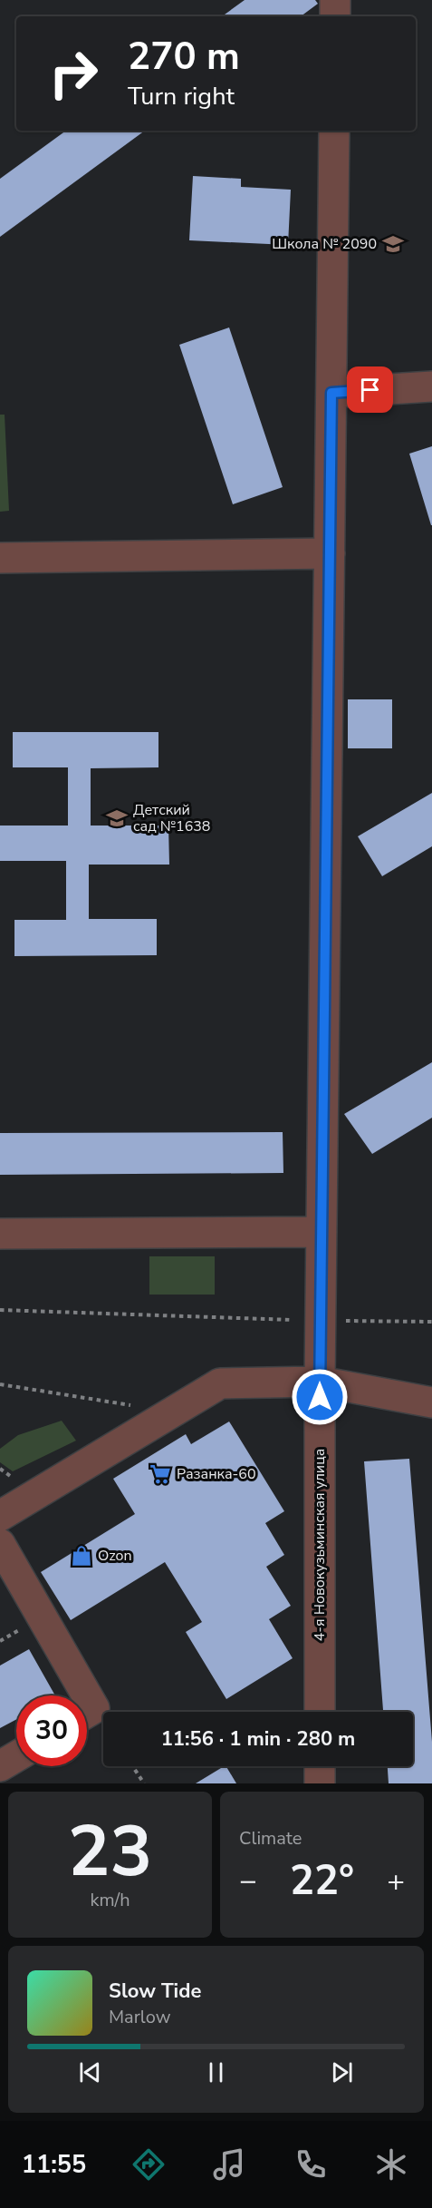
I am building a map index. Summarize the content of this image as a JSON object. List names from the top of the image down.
{
  "streets": {
    "street": ["4-я Новокузьминская улица"]
  },
  "places": {
    "school or university": ["Школа № 2090", "Детский сад №1638"],
    "supermarket": ["Разанка-60"],
    "shop": ["Ozon"]
  },
  "page": {
    "turn": ["270 m", "Turn right"],
    "limit": "30",
    "trip": "11:56 · 1 min · 280 m",
    "tile": [
      ["23", "km/h"],
      "Climate"
    ],
    "heat": ["−", "22°", "+"],
    "song": ["Slow Tide", "Marlow"],
    "tabs": "11:55"
  }
}
